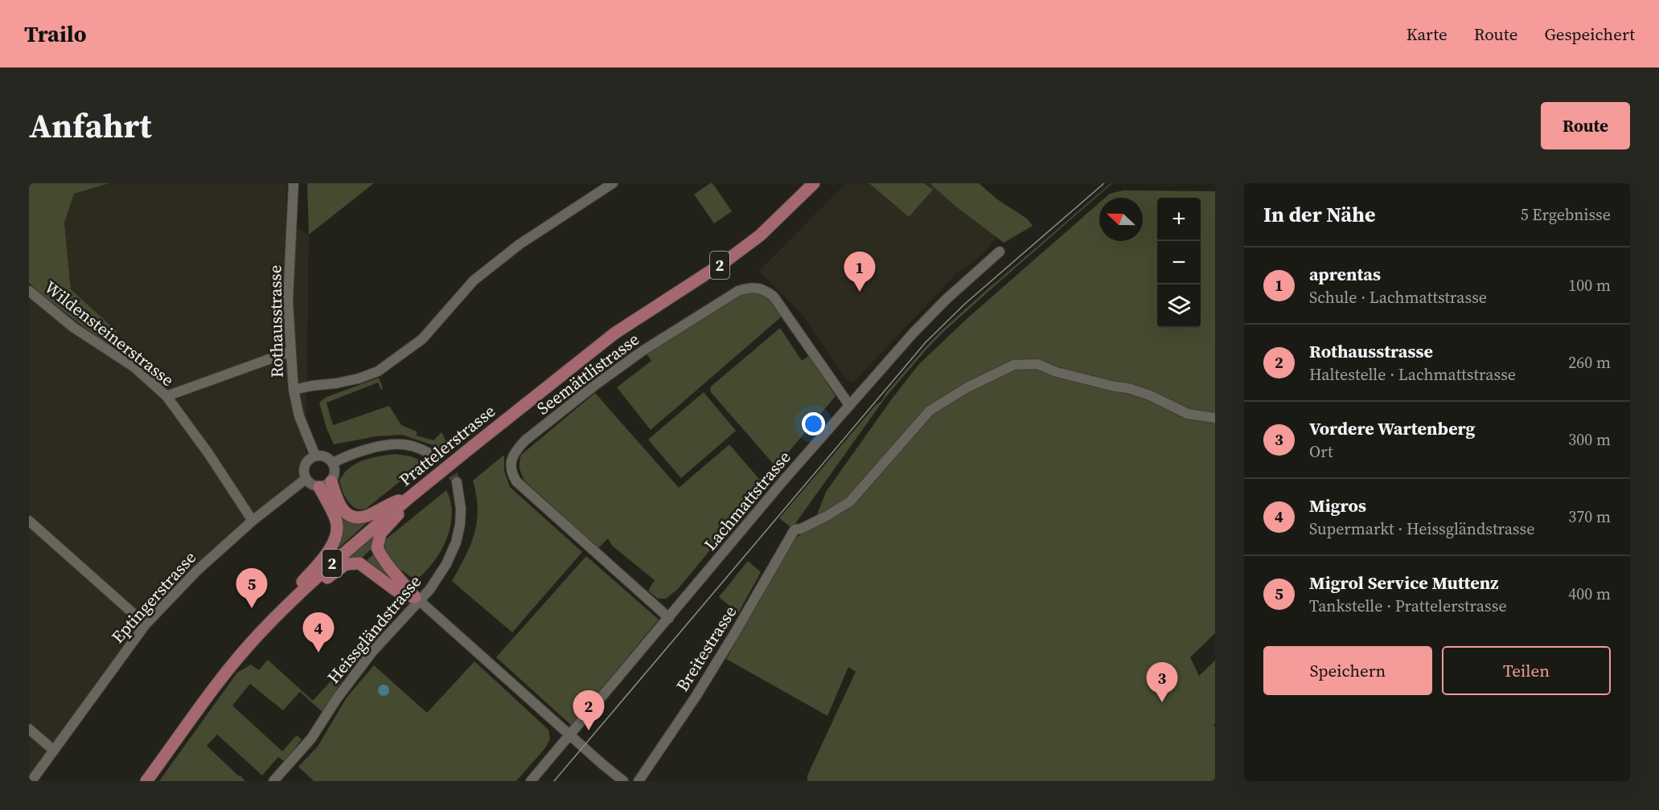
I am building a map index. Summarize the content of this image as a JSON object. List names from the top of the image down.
{
  "streets": {
    "main road": ["2", "Prattelerstrasse"],
    "street": [
      "Rothausstrasse",
      "Wildensteinerstrasse",
      "Seemättlistrasse",
      "Lachmattstrasse",
      "Eptingerstrasse",
      "Heissgländstrasse",
      "Breitestrasse"
    ]
  },
  "crossings": [
    ["Rothausstrasse", "Eptingerstrasse"],
    ["Wildensteinerstrasse", "Eptingerstrasse"],
    ["Seemättlistrasse", "Lachmattstrasse"]
  ],
  "north": "left",
  "page": {
    "header": "Trailo",
    "nav": ["Karte", "Route", "Gespeichert"],
    "title": "Anfahrt",
    "buttons": [
      "Route",
      ["Speichern", "Teilen"]
    ],
    "heading": ["In der Nähe", "5 Ergebnisse"],
    "map_buttons": ["+", "−"],
    "list": [
      {
        "mark": "1",
        "name": "aprentas",
        "note": "Schule · Lachmattstrasse",
        "value": "100 m"
      },
      {
        "mark": "2",
        "name": "Rothausstrasse",
        "note": "Haltestelle · Lachmattstrasse",
        "value": "260 m"
      },
      {
        "mark": "3",
        "name": "Vordere Wartenberg",
        "note": "Ort",
        "value": "300 m"
      },
      {
        "mark": "4",
        "name": "Migros",
        "note": "Supermarkt · Heissgländstrasse",
        "value": "370 m"
      },
      {
        "mark": "5",
        "name": "Migrol Service Muttenz",
        "note": "Tankstelle · Prattelerstrasse",
        "value": "400 m"
      }
    ],
    "pins": [
      "1",
      "5",
      "4",
      "3",
      "2"
    ]
  }
}
